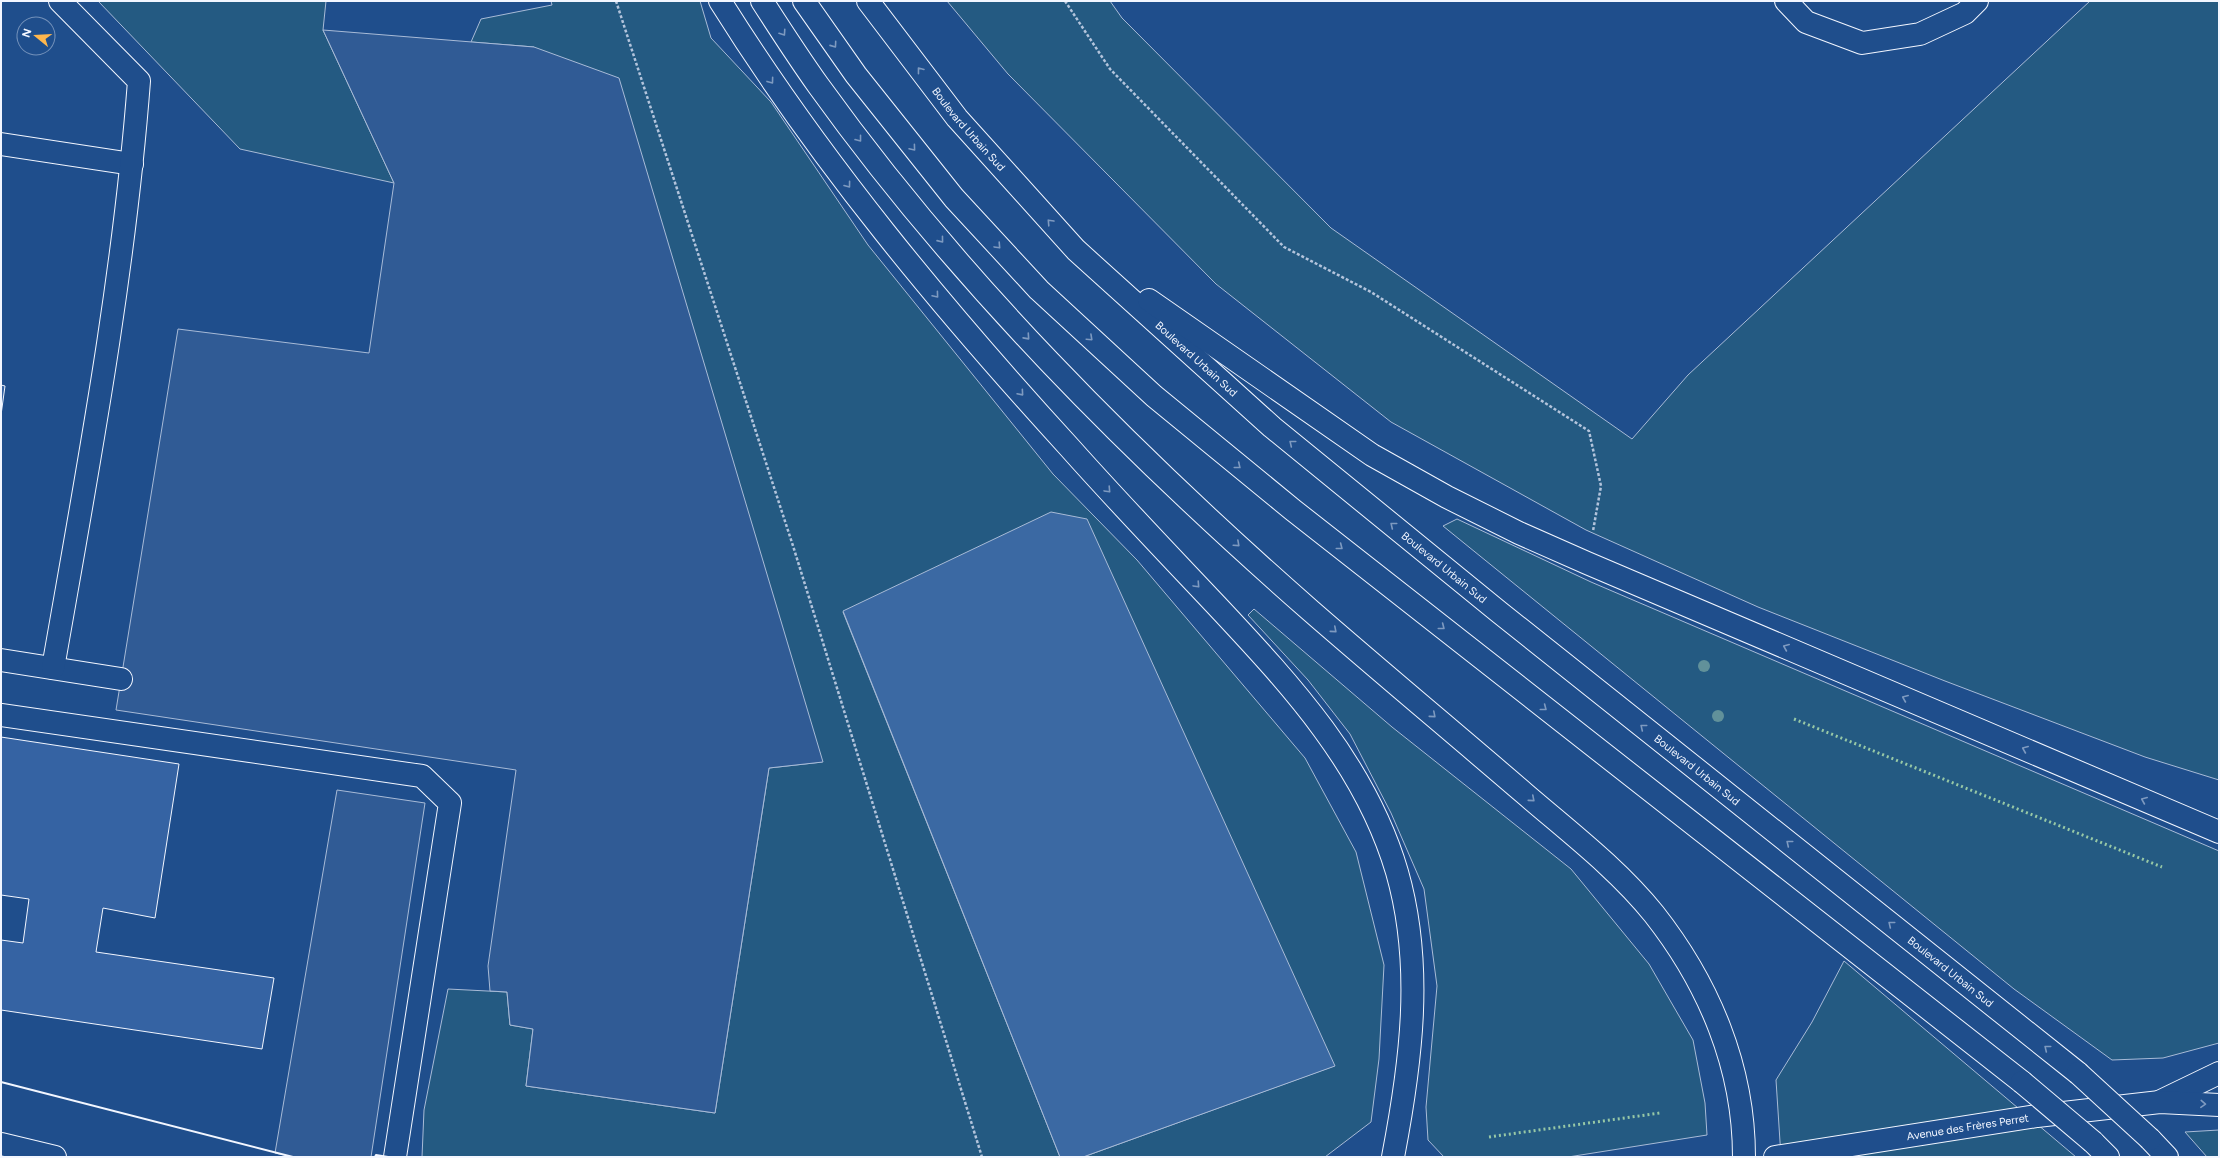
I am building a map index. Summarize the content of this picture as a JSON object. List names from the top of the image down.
{
  "streets": {
    "main road": ["Boulevard Urbain Sud", "Avenue des Frères Perret"]
  },
  "north": "left"
}
